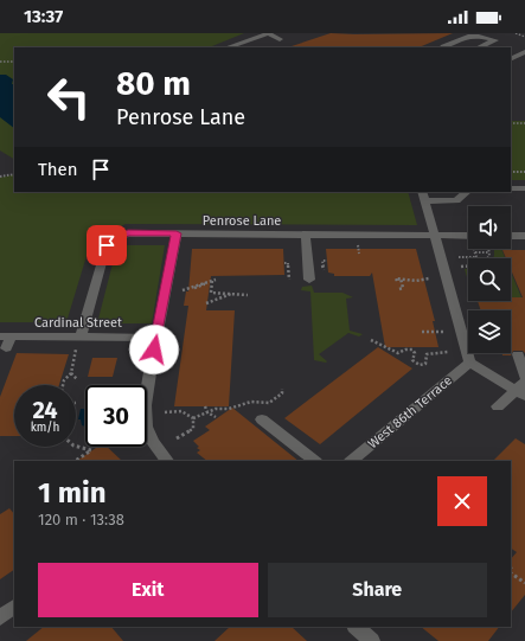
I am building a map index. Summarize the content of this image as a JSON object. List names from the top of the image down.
{
  "streets": {
    "street": ["Penrose Lane", "Cardinal Street", "West 86th Terrace"]
  },
  "crossings": [
    ["Penrose Lane", "Cardinal Street"]
  ],
  "page": {
    "status": "13:37",
    "turn": ["80 m", "Penrose Lane"],
    "then": "Then",
    "speed": "24 km/h",
    "limit": "30",
    "heading": ["1 min", "120 m · 13:38"],
    "buttons": ["Exit", "Share"]
  }
}
